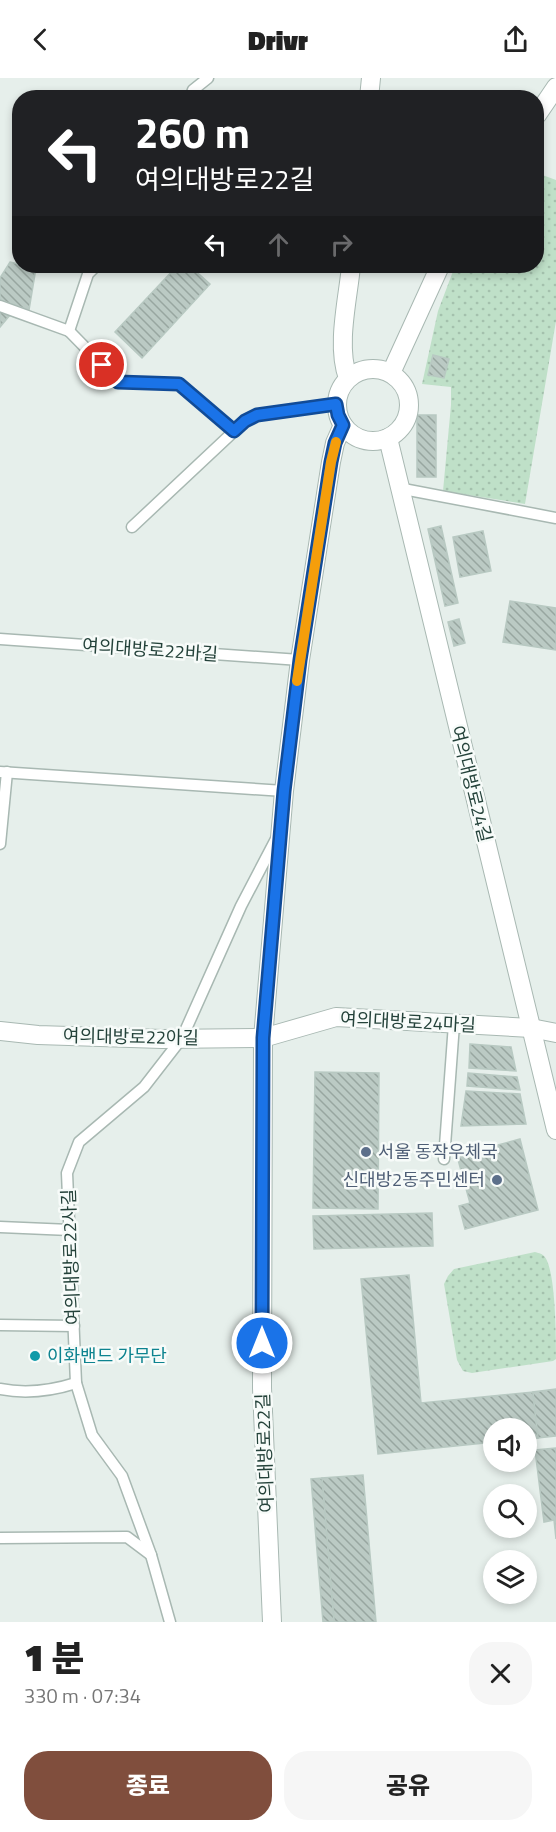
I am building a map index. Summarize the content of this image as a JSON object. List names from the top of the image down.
{
  "streets": {
    "street": [
      "여의대방로24길",
      "여의대방로24마길",
      "여의대방로22아길",
      "여의대방로22길"
    ],
    "lane": ["여의대방로22바길", "여의대방로22사길"]
  },
  "crossings": [
    ["여의대방로22바길", "여의대방로22길"],
    ["여의대방로24길", "여의대방로24마길"],
    ["여의대방로24길", "여의대방로22길"],
    ["여의대방로24마길", "여의대방로22아길"],
    ["여의대방로24마길", "여의대방로22길"],
    ["여의대방로22아길", "여의대방로22사길"],
    ["여의대방로22아길", "여의대방로22길"],
    ["여의대방로22사길", "여의대방로22길"]
  ],
  "places": ["서울 동작우체국", "신대방2동주민센터", "이화밴드 가무단"],
  "page": {
    "header": "Drivr",
    "turn": ["260 m", "여의대방로22길"],
    "heading": ["1 분", "330 m · 07:34"],
    "buttons": ["종료", "공유"]
  }
}
